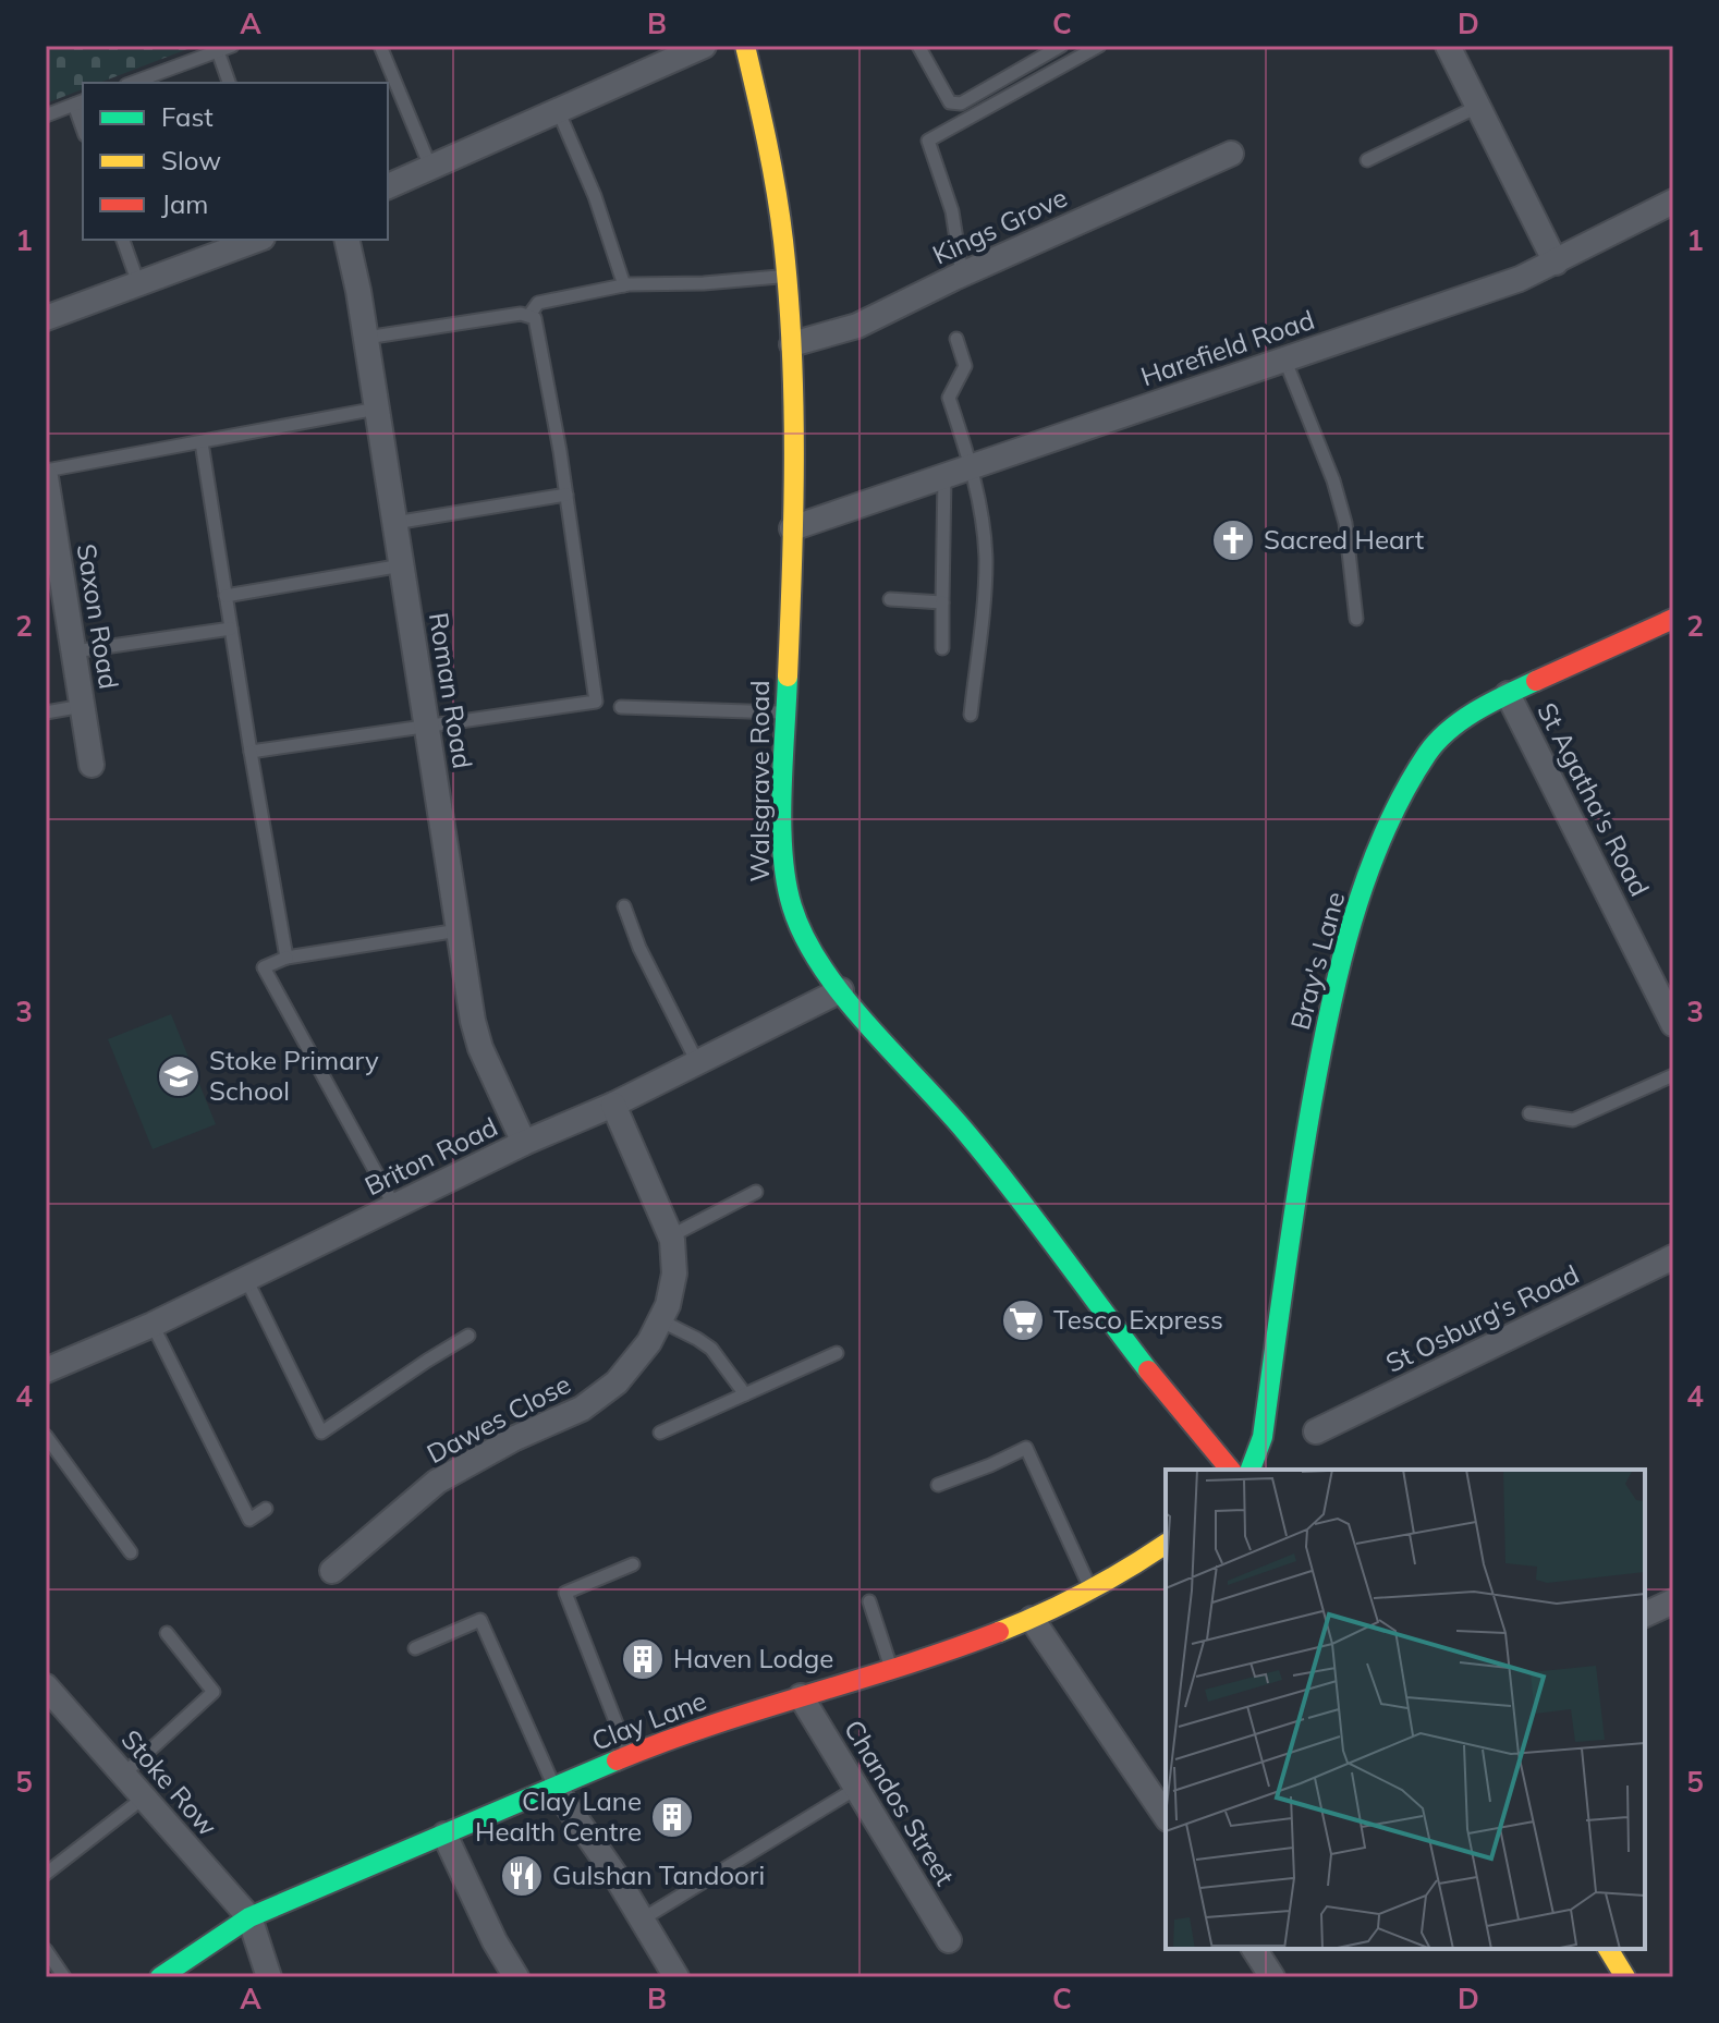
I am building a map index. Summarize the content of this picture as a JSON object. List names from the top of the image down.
{
  "streets": {
    "main road": ["Walsgrave Road", "Bray's Lane", "Clay Lane"],
    "street": [
      "Kings Grove",
      "Harefield Road",
      "Saxon Road",
      "Roman Road",
      "St Agatha's Road",
      "Briton Road",
      "St Osburg's Road",
      "Dawes Close",
      "Stoke Row",
      "Chandos Street"
    ]
  },
  "crossings": [
    ["Kings Grove", "Walsgrave Road"],
    ["Harefield Road", "Walsgrave Road"],
    ["Roman Road", "Briton Road"],
    ["Walsgrave Road", "Briton Road"],
    ["St Agatha's Road", "Bray's Lane"],
    ["Briton Road", "Dawes Close"],
    ["Clay Lane", "Stoke Row"],
    ["Clay Lane", "Chandos Street"]
  ],
  "places": {
    "church": ["Sacred Heart"],
    "school or university": ["Stoke Primary School"],
    "supermarket": ["Tesco Express"],
    "building": ["Haven Lodge", "Clay Lane Health Centre"],
    "restaurant": ["Gulshan Tandoori"]
  },
  "legend": ["Fast", "Slow", "Jam"],
  "grid": {
    "columns": [
      "A",
      "B",
      "C",
      "D"
    ],
    "rows": [
      "1",
      "2",
      "3",
      "4",
      "5"
    ]
  }
}
